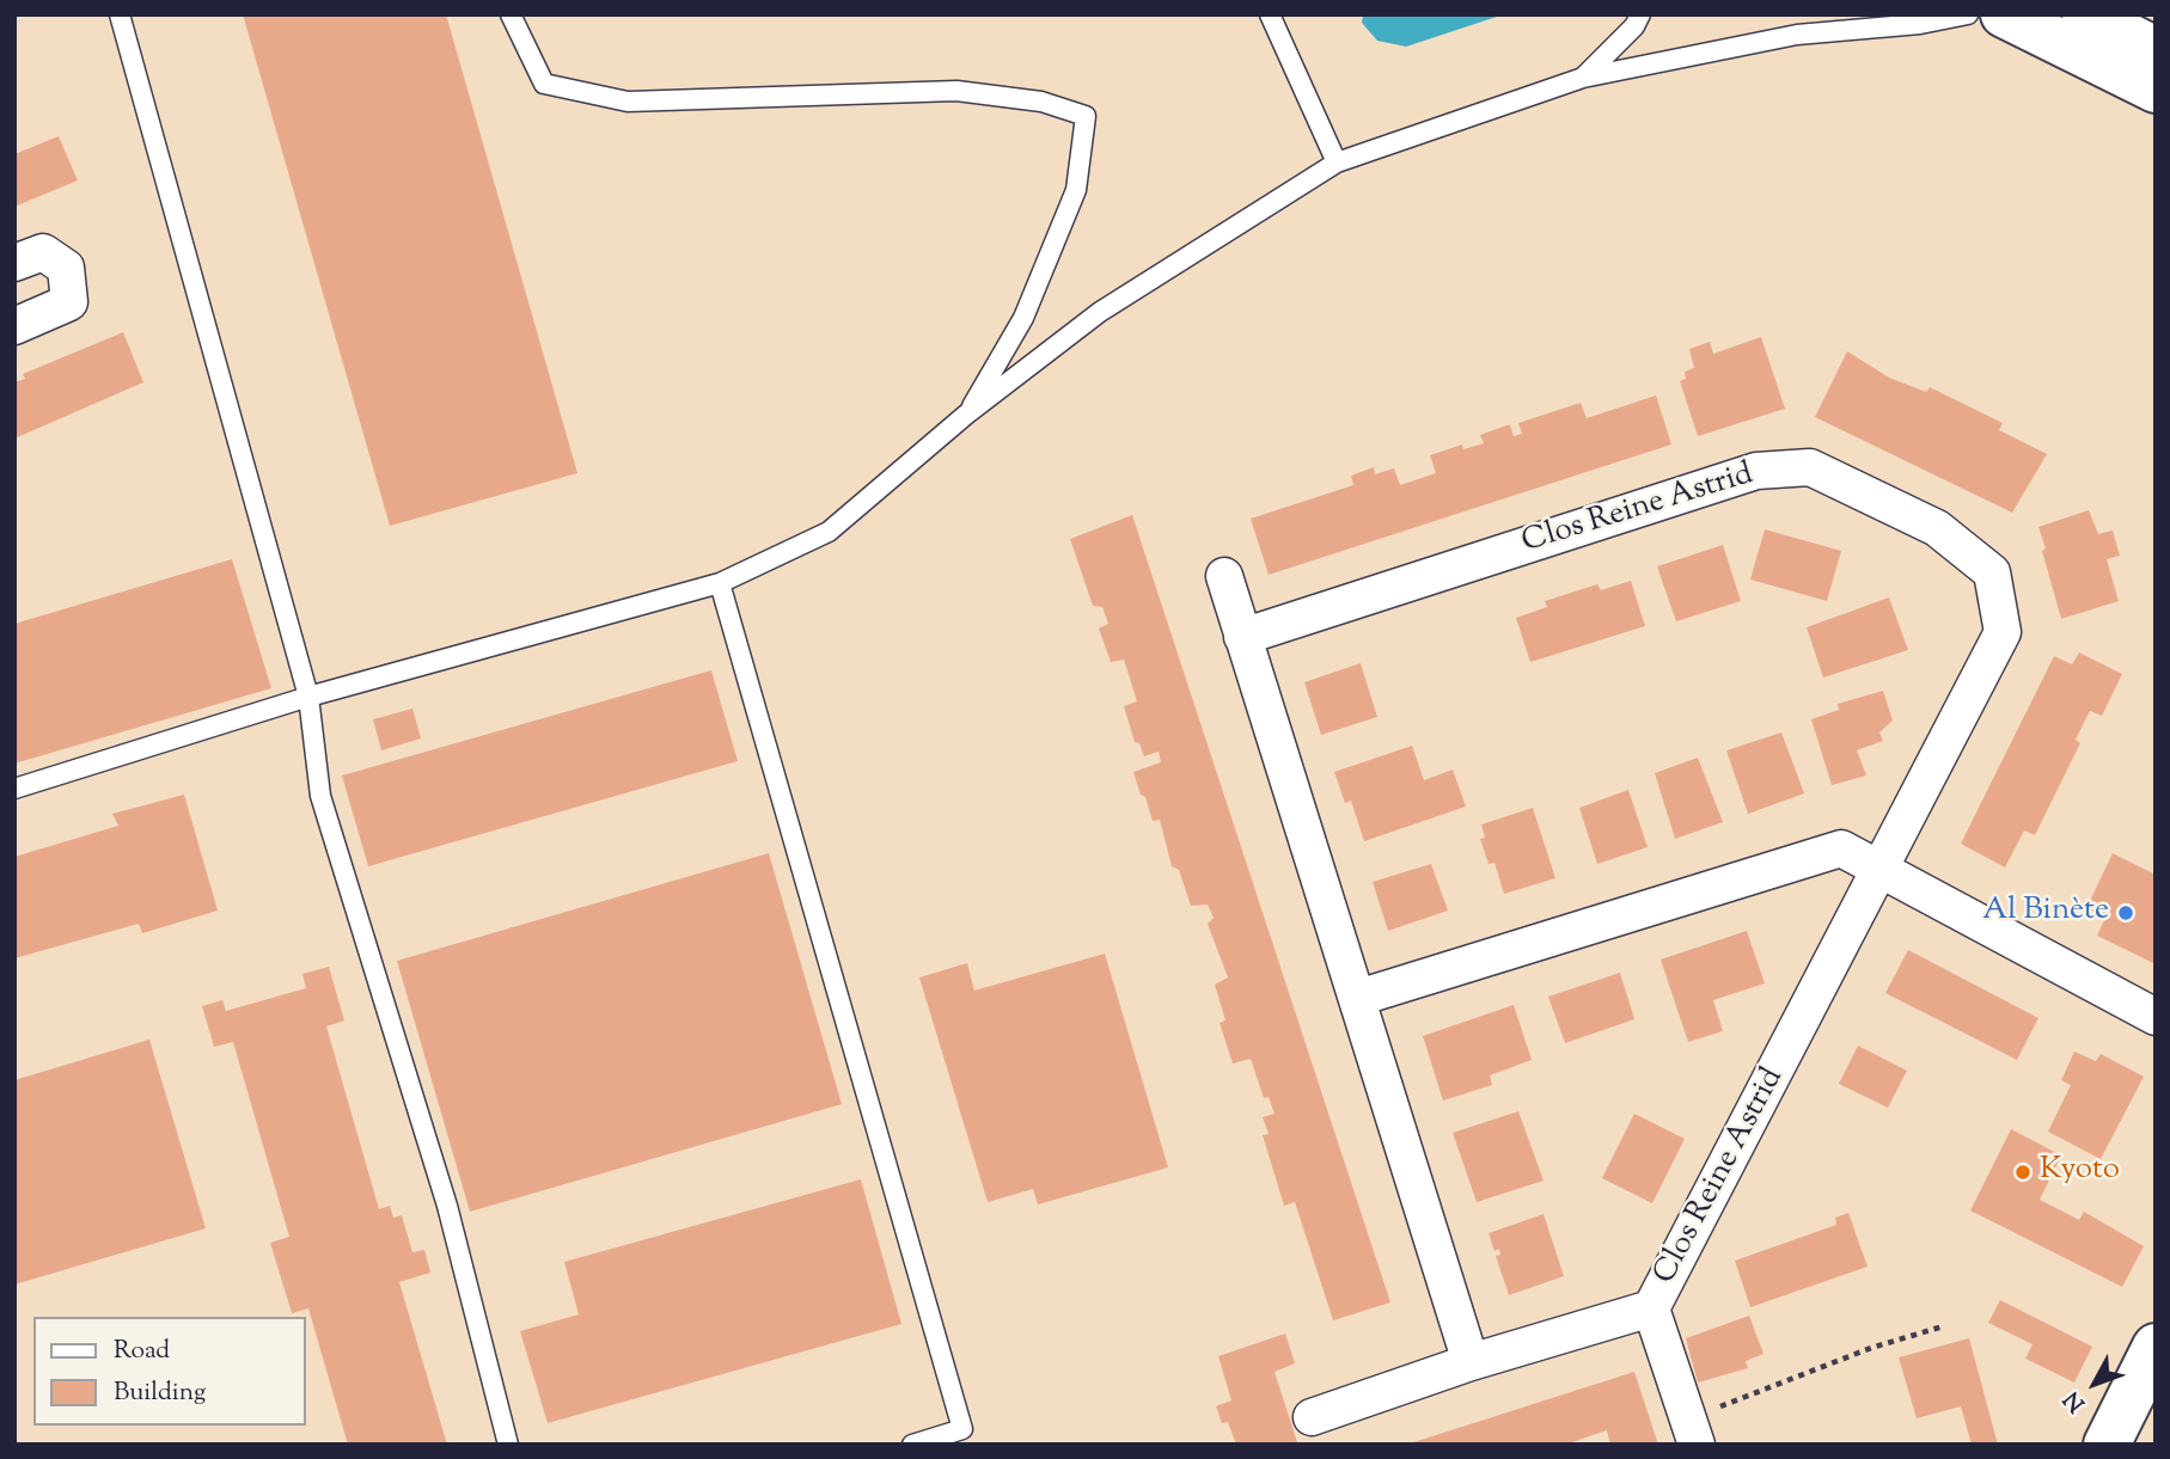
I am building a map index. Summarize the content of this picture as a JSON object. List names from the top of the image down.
{
  "streets": {
    "street": ["Clos Reine Astrid"]
  },
  "places": ["Al Binète", "Kyoto"],
  "legend": ["Road", "Building"],
  "north": "bottom left"
}
